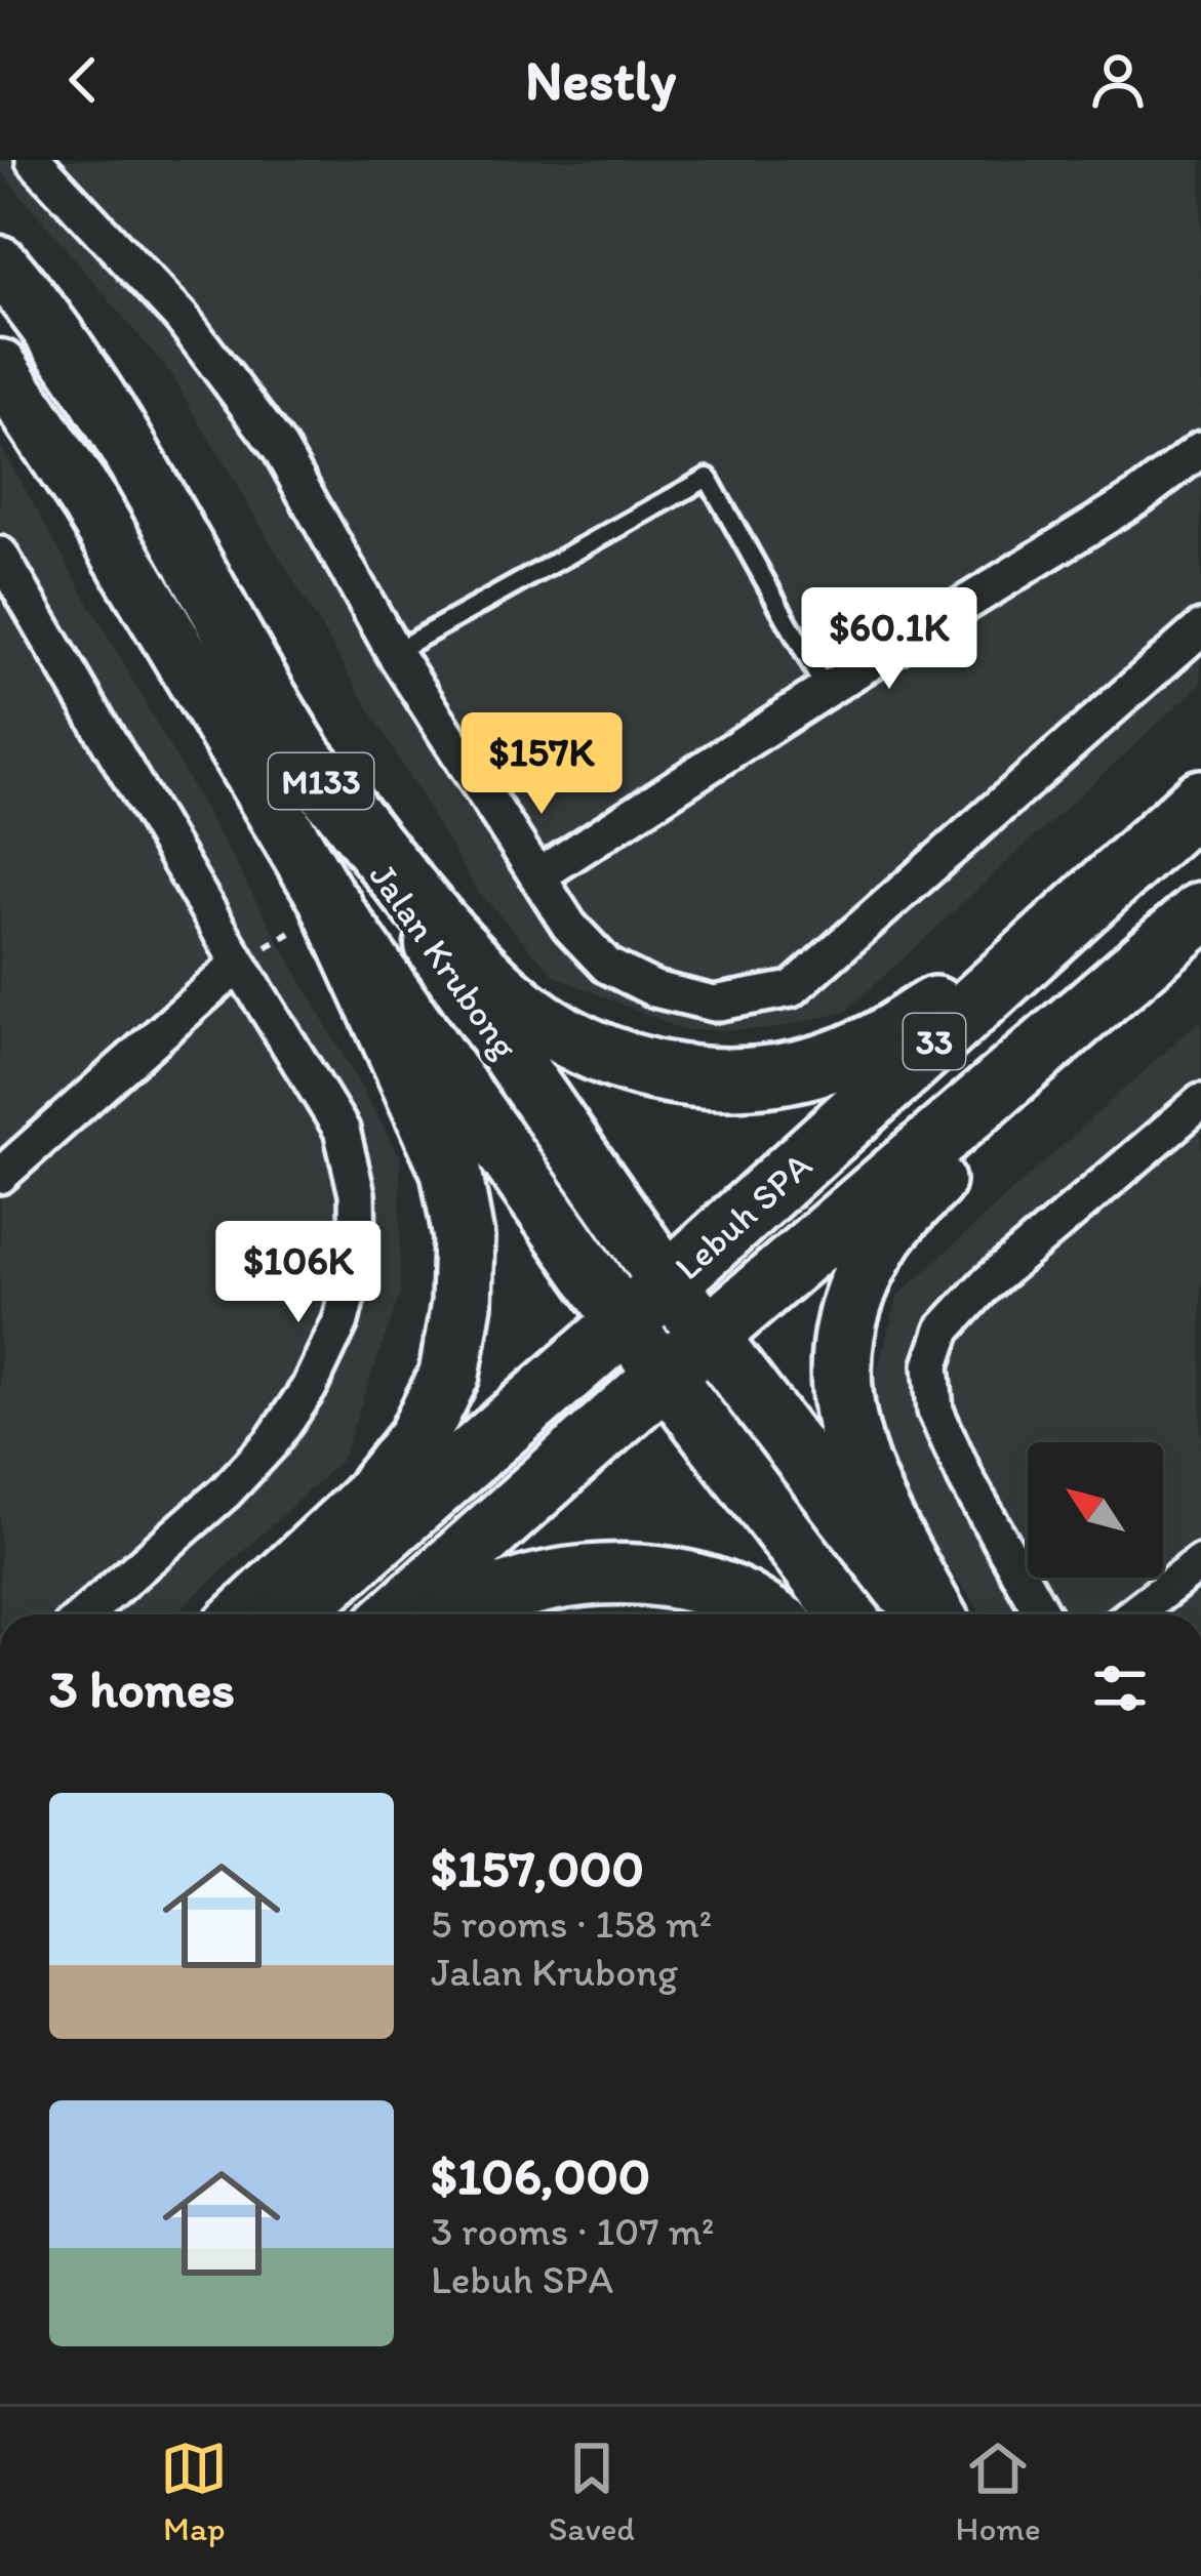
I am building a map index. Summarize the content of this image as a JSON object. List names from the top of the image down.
{
  "streets": {
    "highway": ["33", "Lebuh SPA"],
    "main road": ["M133", "Jalan Krubong"]
  },
  "crossings": [
    ["Jalan Krubong", "Lebuh SPA"]
  ],
  "north": "top left",
  "page": {
    "header": "Nestly",
    "price": ["$60.1K", "$157K", "$106K"],
    "heading": "3 homes",
    "list": [
      {
        "name": "$157,000",
        "note": "5 rooms · 158 m² · Jalan Krubong"
      },
      {
        "name": "$106,000",
        "note": "3 rooms · 107 m² · Lebuh SPA"
      }
    ],
    "tabs": ["Map", "Saved", "Home"]
  }
}
